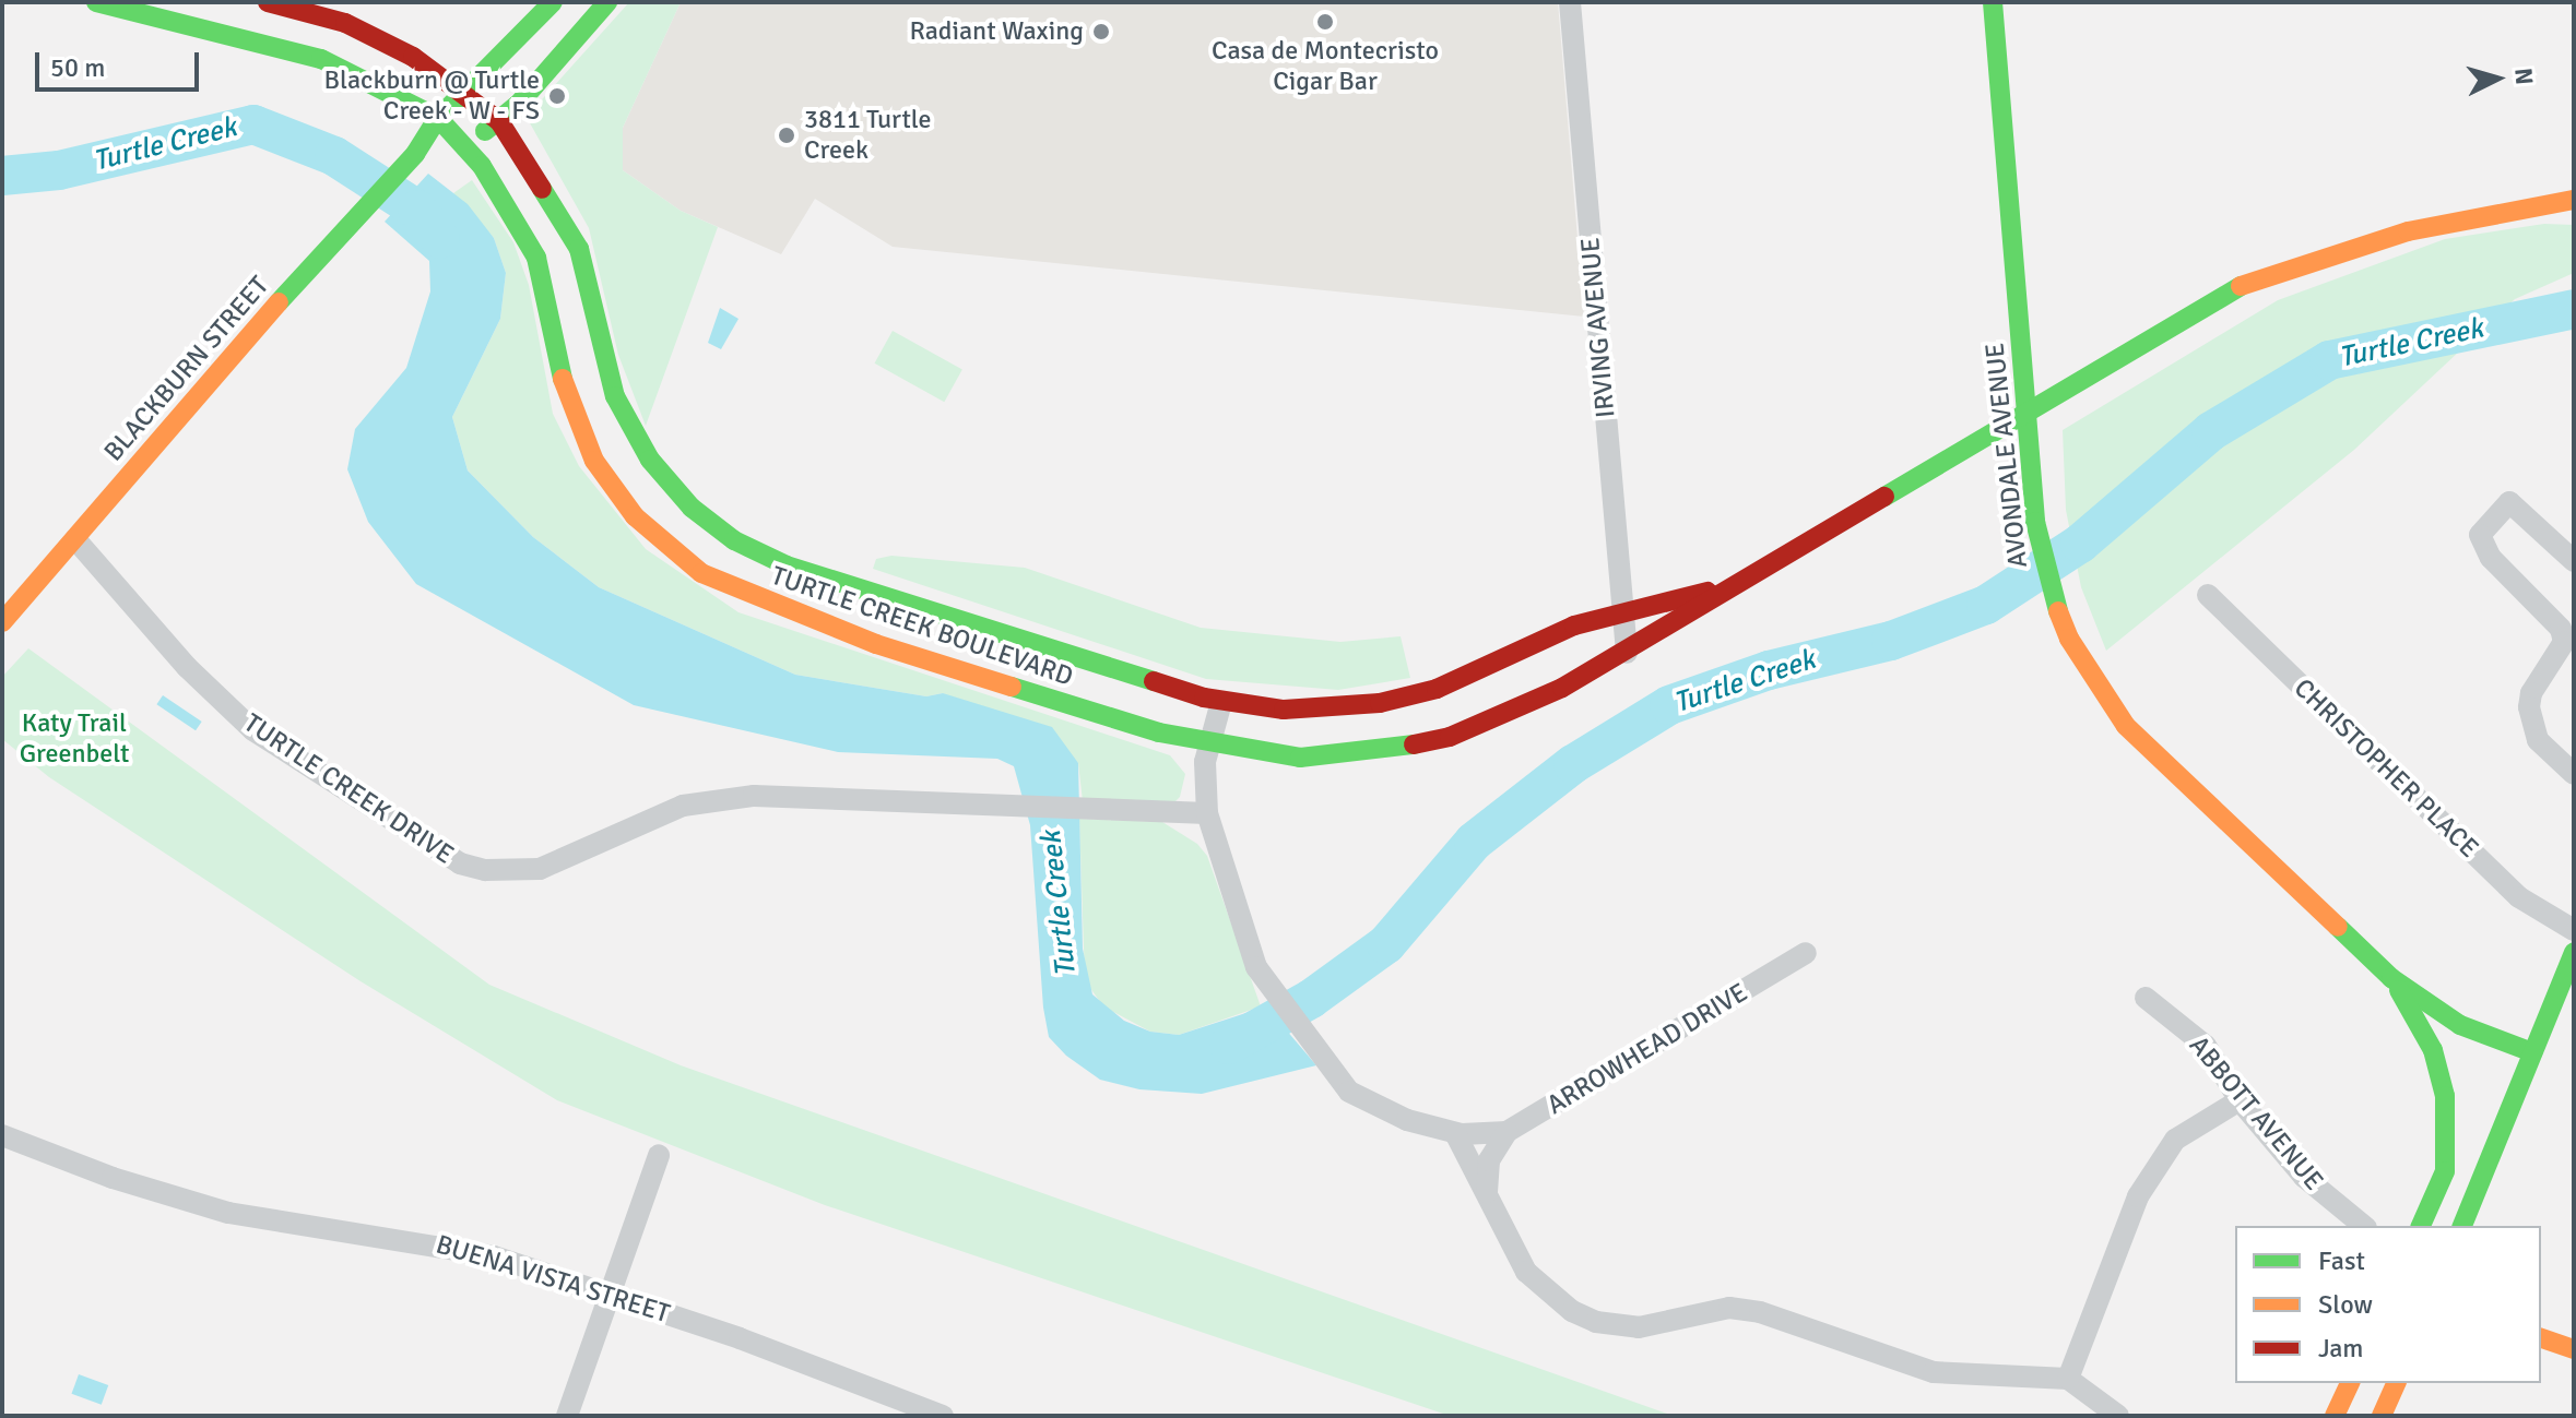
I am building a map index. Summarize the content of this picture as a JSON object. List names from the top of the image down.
{
  "streets": {
    "main road": ["BLACKBURN STREET", "AVONDALE AVENUE", "TURTLE CREEK BOULEVARD"],
    "street": [
      "IRVING AVENUE",
      "CHRISTOPHER PLACE",
      "TURTLE CREEK DRIVE",
      "ARROWHEAD DRIVE",
      "ABBOTT AVENUE",
      "BUENA VISTA STREET"
    ]
  },
  "crossings": [
    ["IRVING AVENUE", "TURTLE CREEK BOULEVARD"],
    ["BLACKBURN STREET", "TURTLE CREEK BOULEVARD"],
    ["BLACKBURN STREET", "TURTLE CREEK DRIVE"],
    ["AVONDALE AVENUE", "TURTLE CREEK BOULEVARD"]
  ],
  "water": ["Turtle Creek"],
  "parks": ["Katy Trail Greenbelt"],
  "places": [
    "Casa de Montecristo Cigar Bar",
    "Radiant Waxing",
    "Blackburn @ Turtle Creek - W - FS",
    "3811 Turtle Creek"
  ],
  "legend": ["Fast", "Slow", "Jam"],
  "scale_bar": "50 m",
  "north": "right"
}
